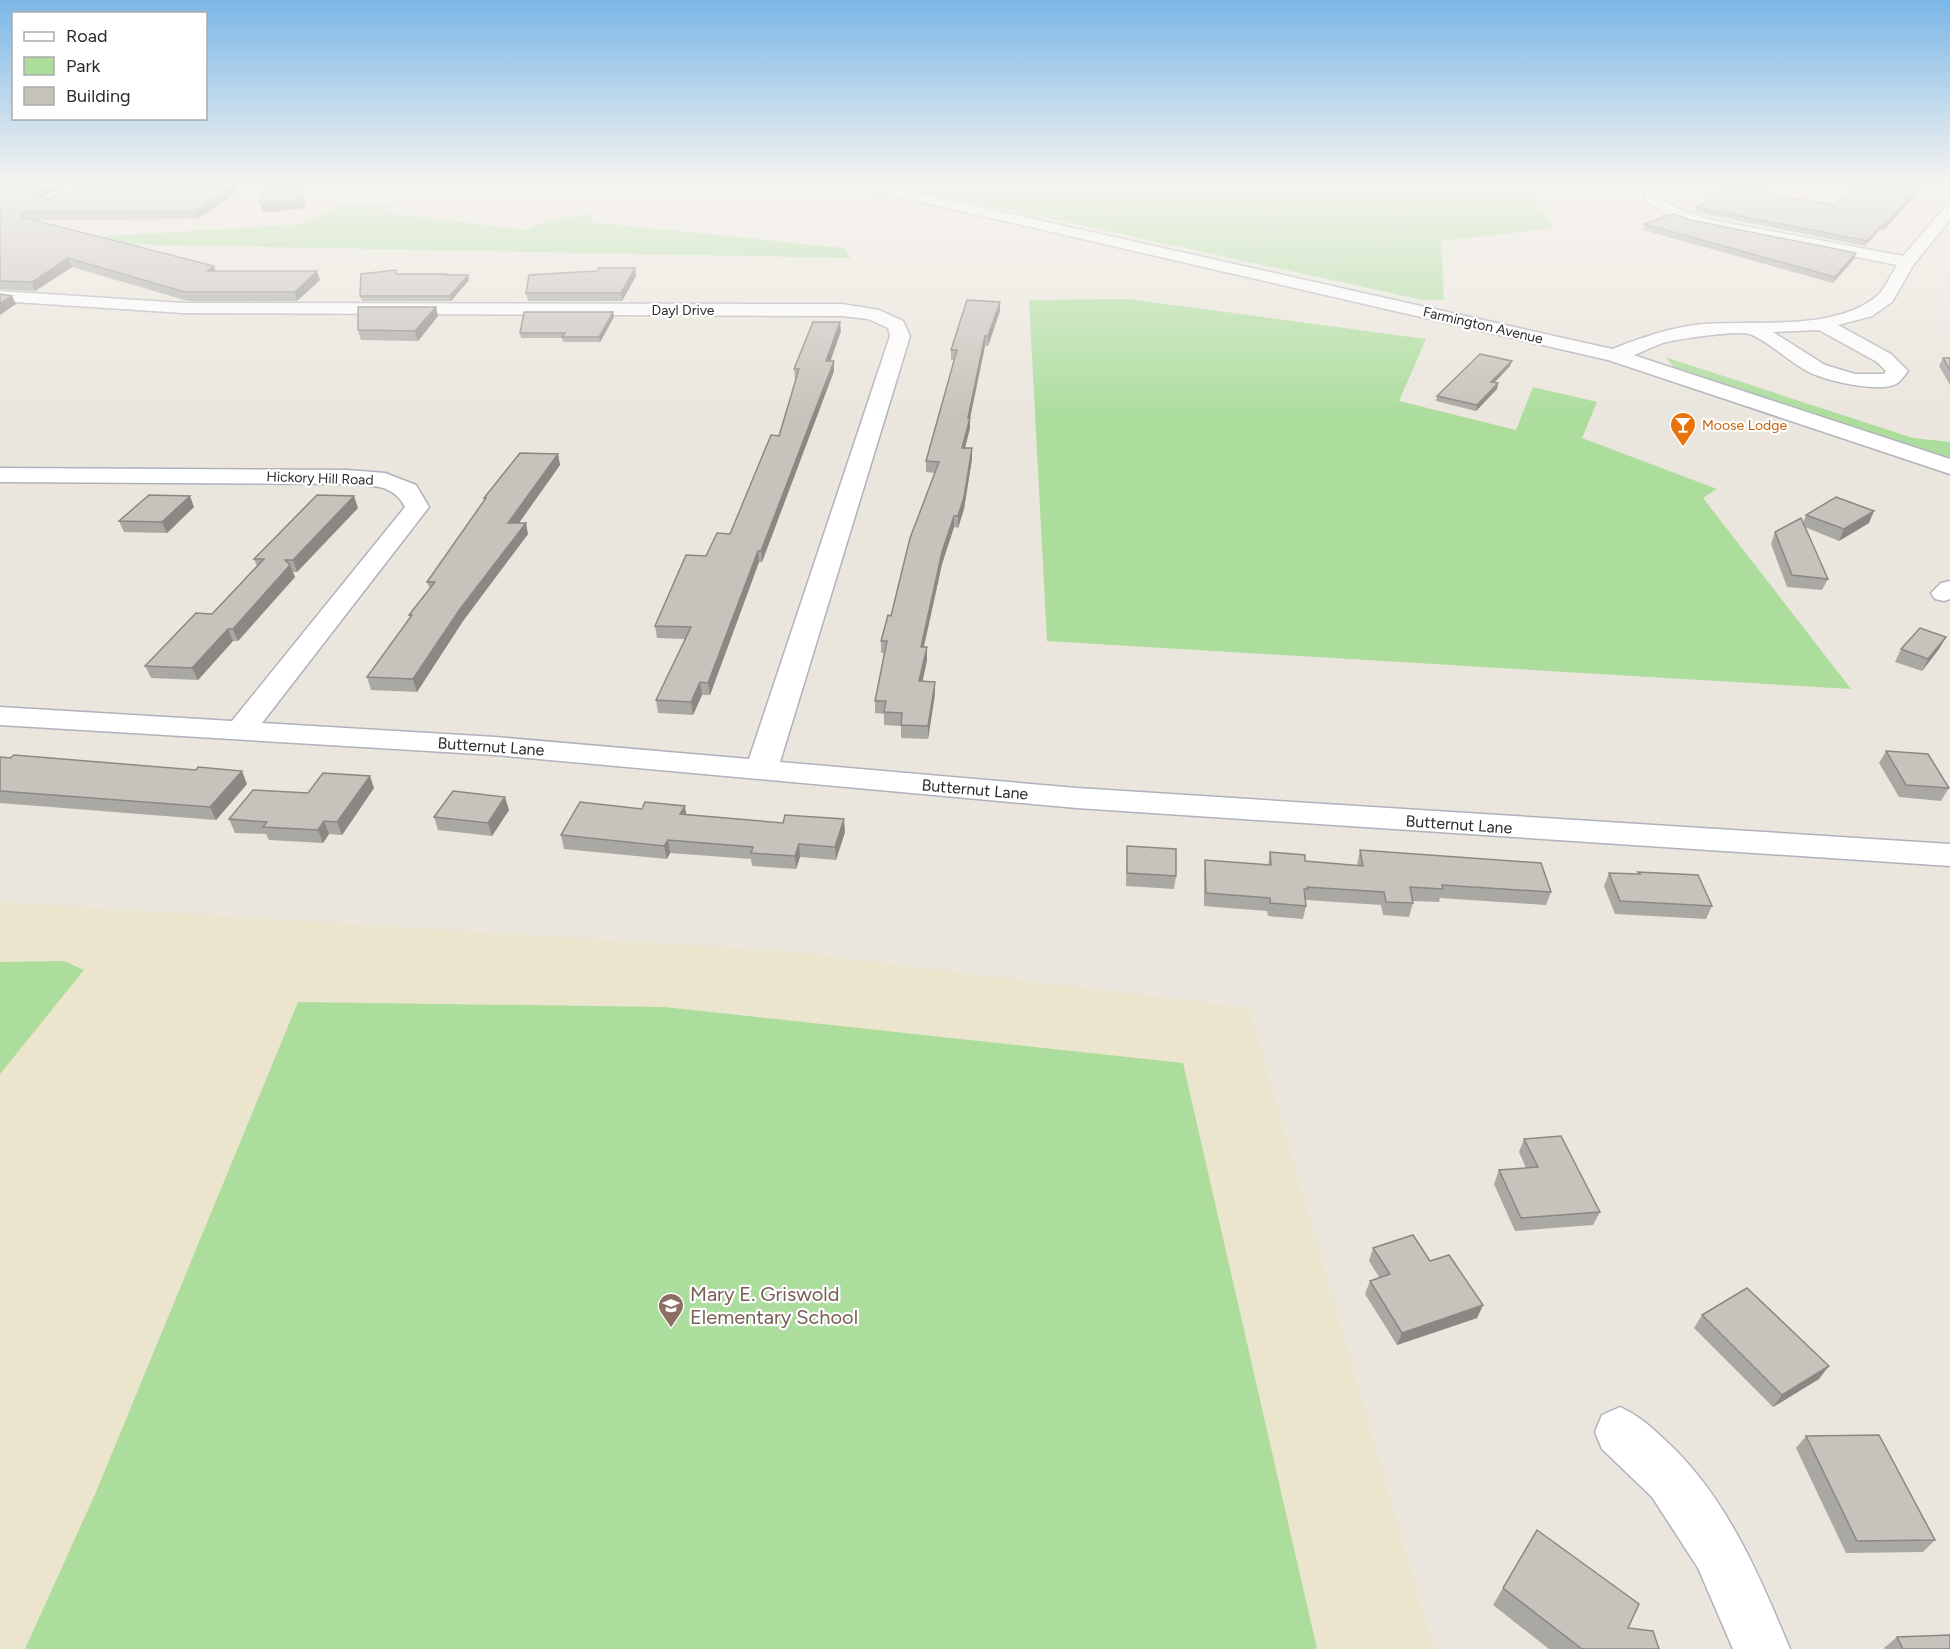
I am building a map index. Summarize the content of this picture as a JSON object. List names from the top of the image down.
{
  "streets": {
    "street": [
      "Dayl Drive",
      "Farmington Avenue",
      "Hickory Hill Road",
      "Butternut Lane"
    ]
  },
  "crossings": [
    ["Dayl Drive", "Butternut Lane"],
    ["Hickory Hill Road", "Butternut Lane"]
  ],
  "places": {
    "bar": ["Moose Lodge"],
    "school or university": ["Mary E. Griswold Elementary School"]
  },
  "legend": ["Road", "Park", "Building"]
}
